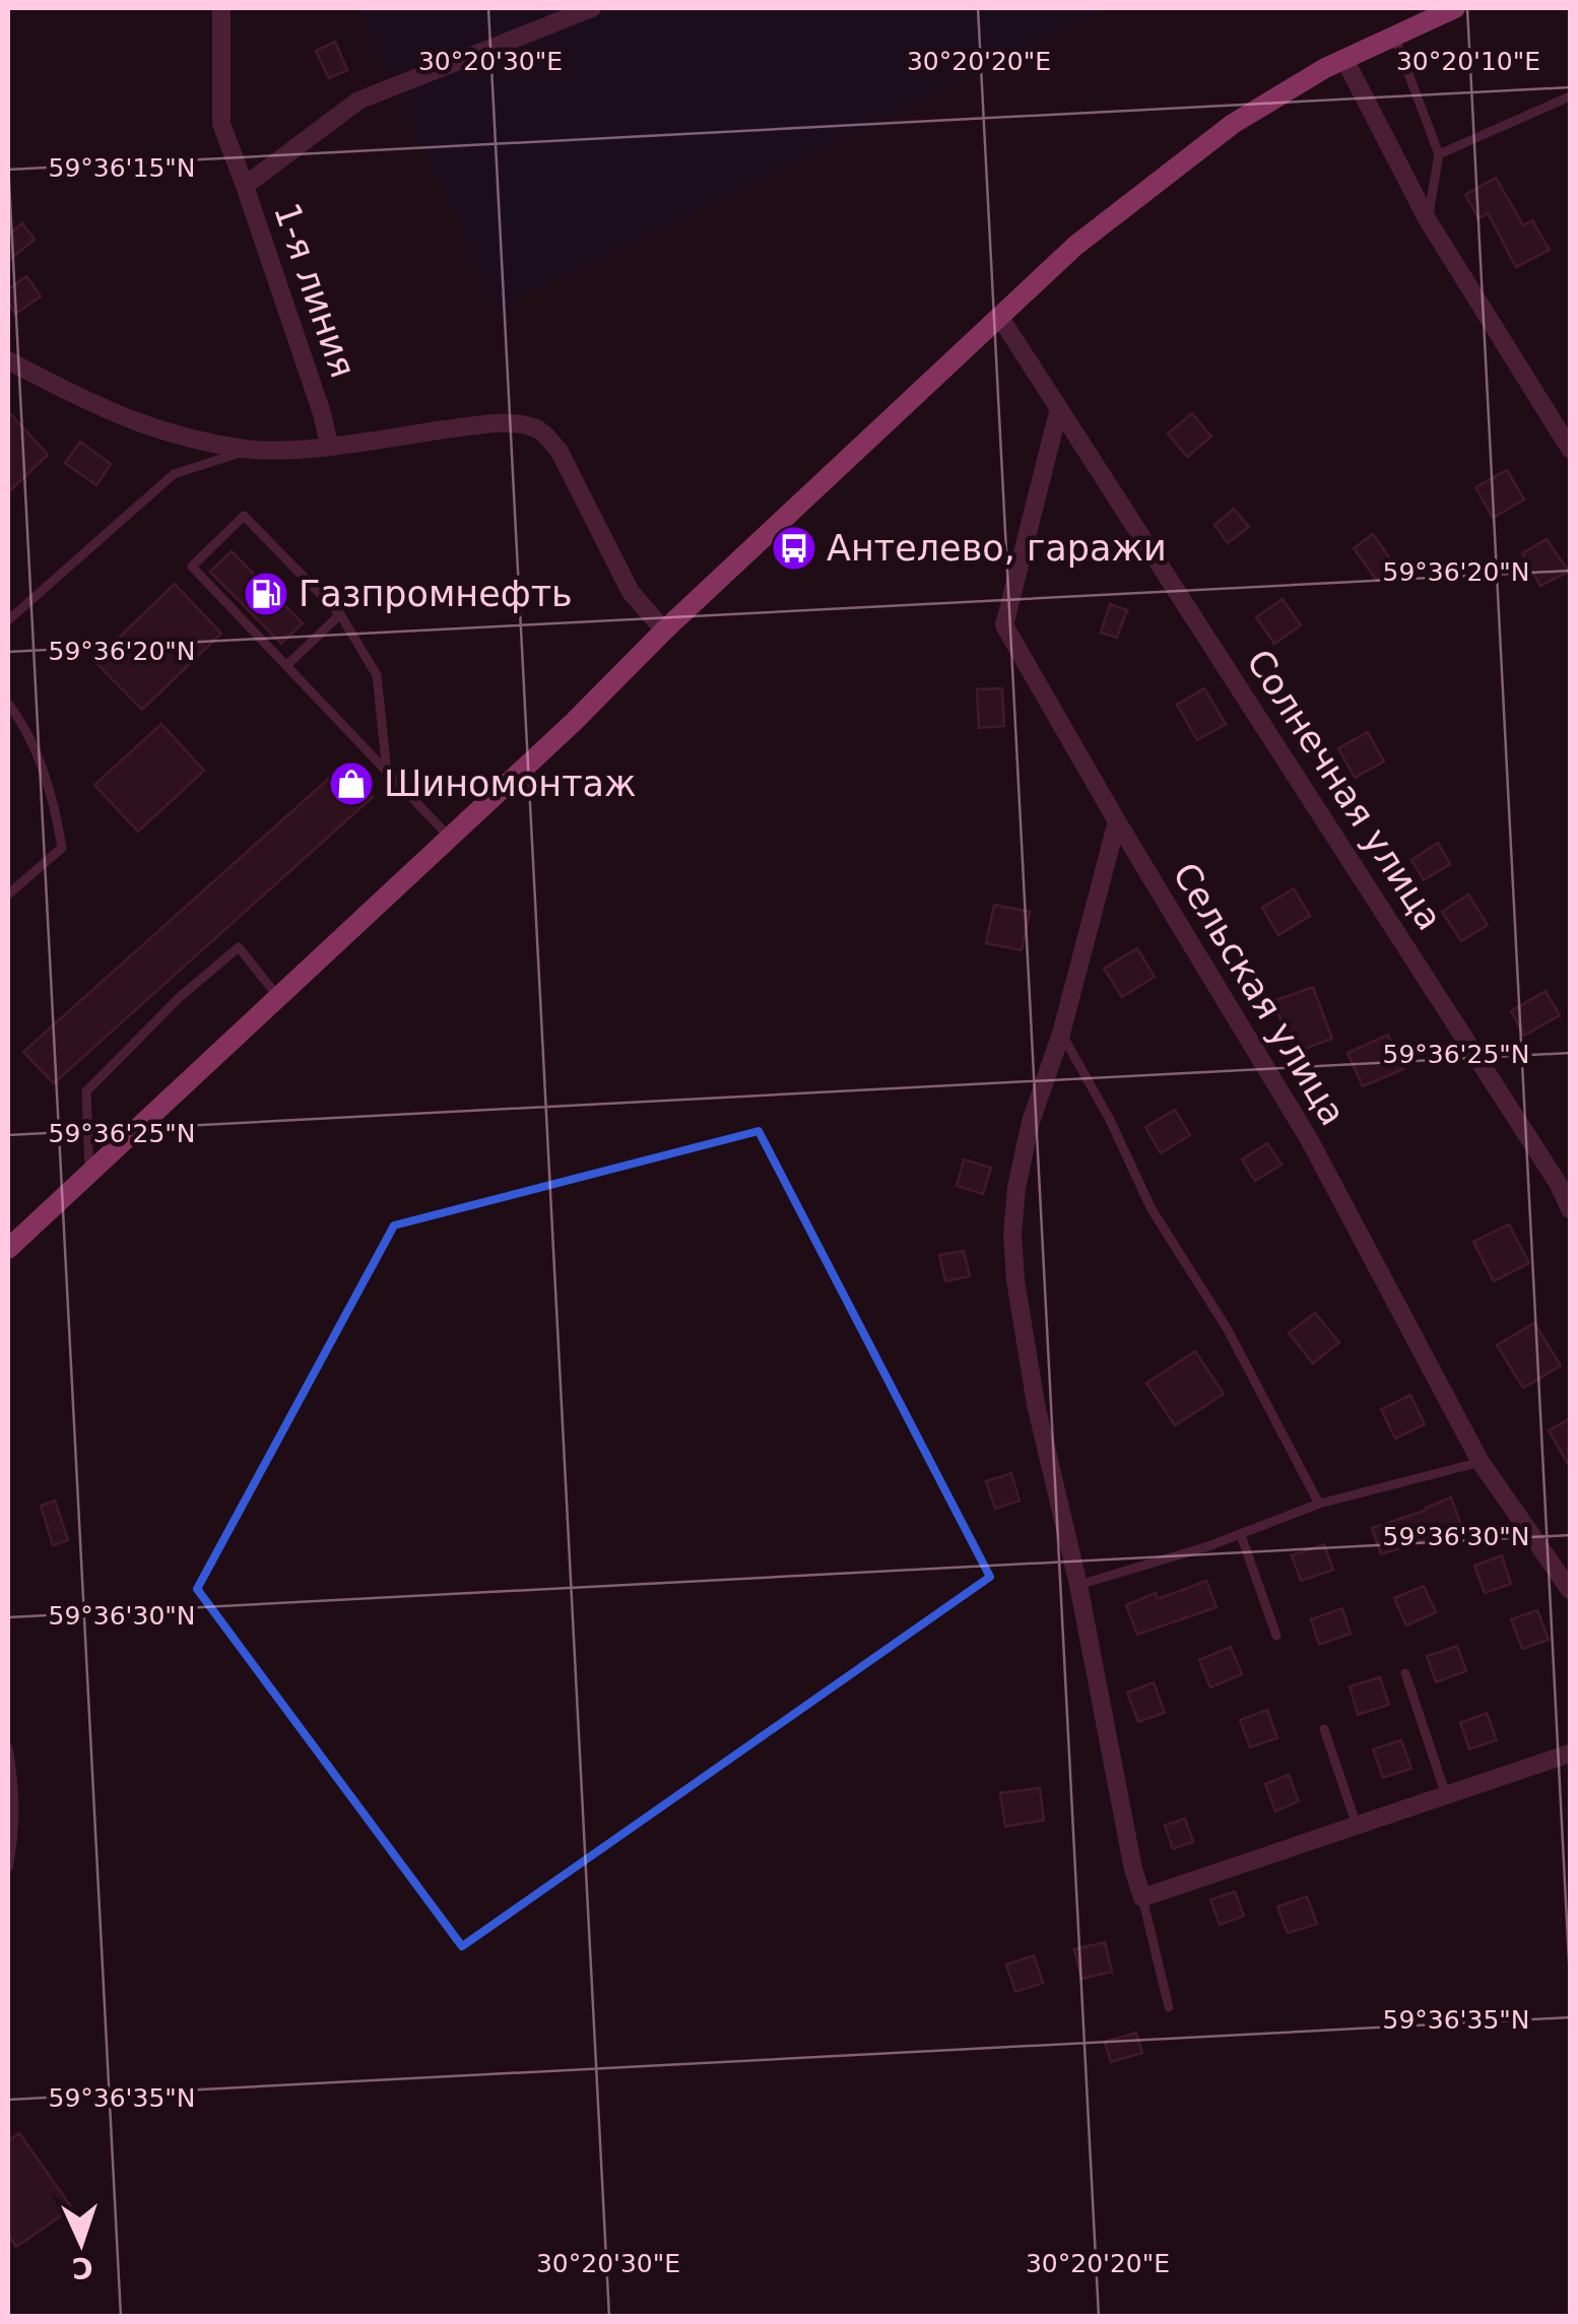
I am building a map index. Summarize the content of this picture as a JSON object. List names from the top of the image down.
{
  "streets": {
    "street": ["1-я линия", "Солнечная улица", "Сельская улица"]
  },
  "crossings": [
    ["Солнечная улица", "Сельская улица"]
  ],
  "places": {
    "bus stop": ["Антелево, гаражи"],
    "fuel station": ["Газпромнефть"],
    "shop": ["Шиномонтаж"]
  },
  "north": "bottom",
  "coordinates": [
    "30°20'10\"E",
    "30°20'30\"E",
    "30°20'20\"E",
    "59°36'15\"N",
    "59°36'20\"N",
    "59°36'25\"N",
    "59°36'30\"N",
    "59°36'35\"N"
  ]
}
